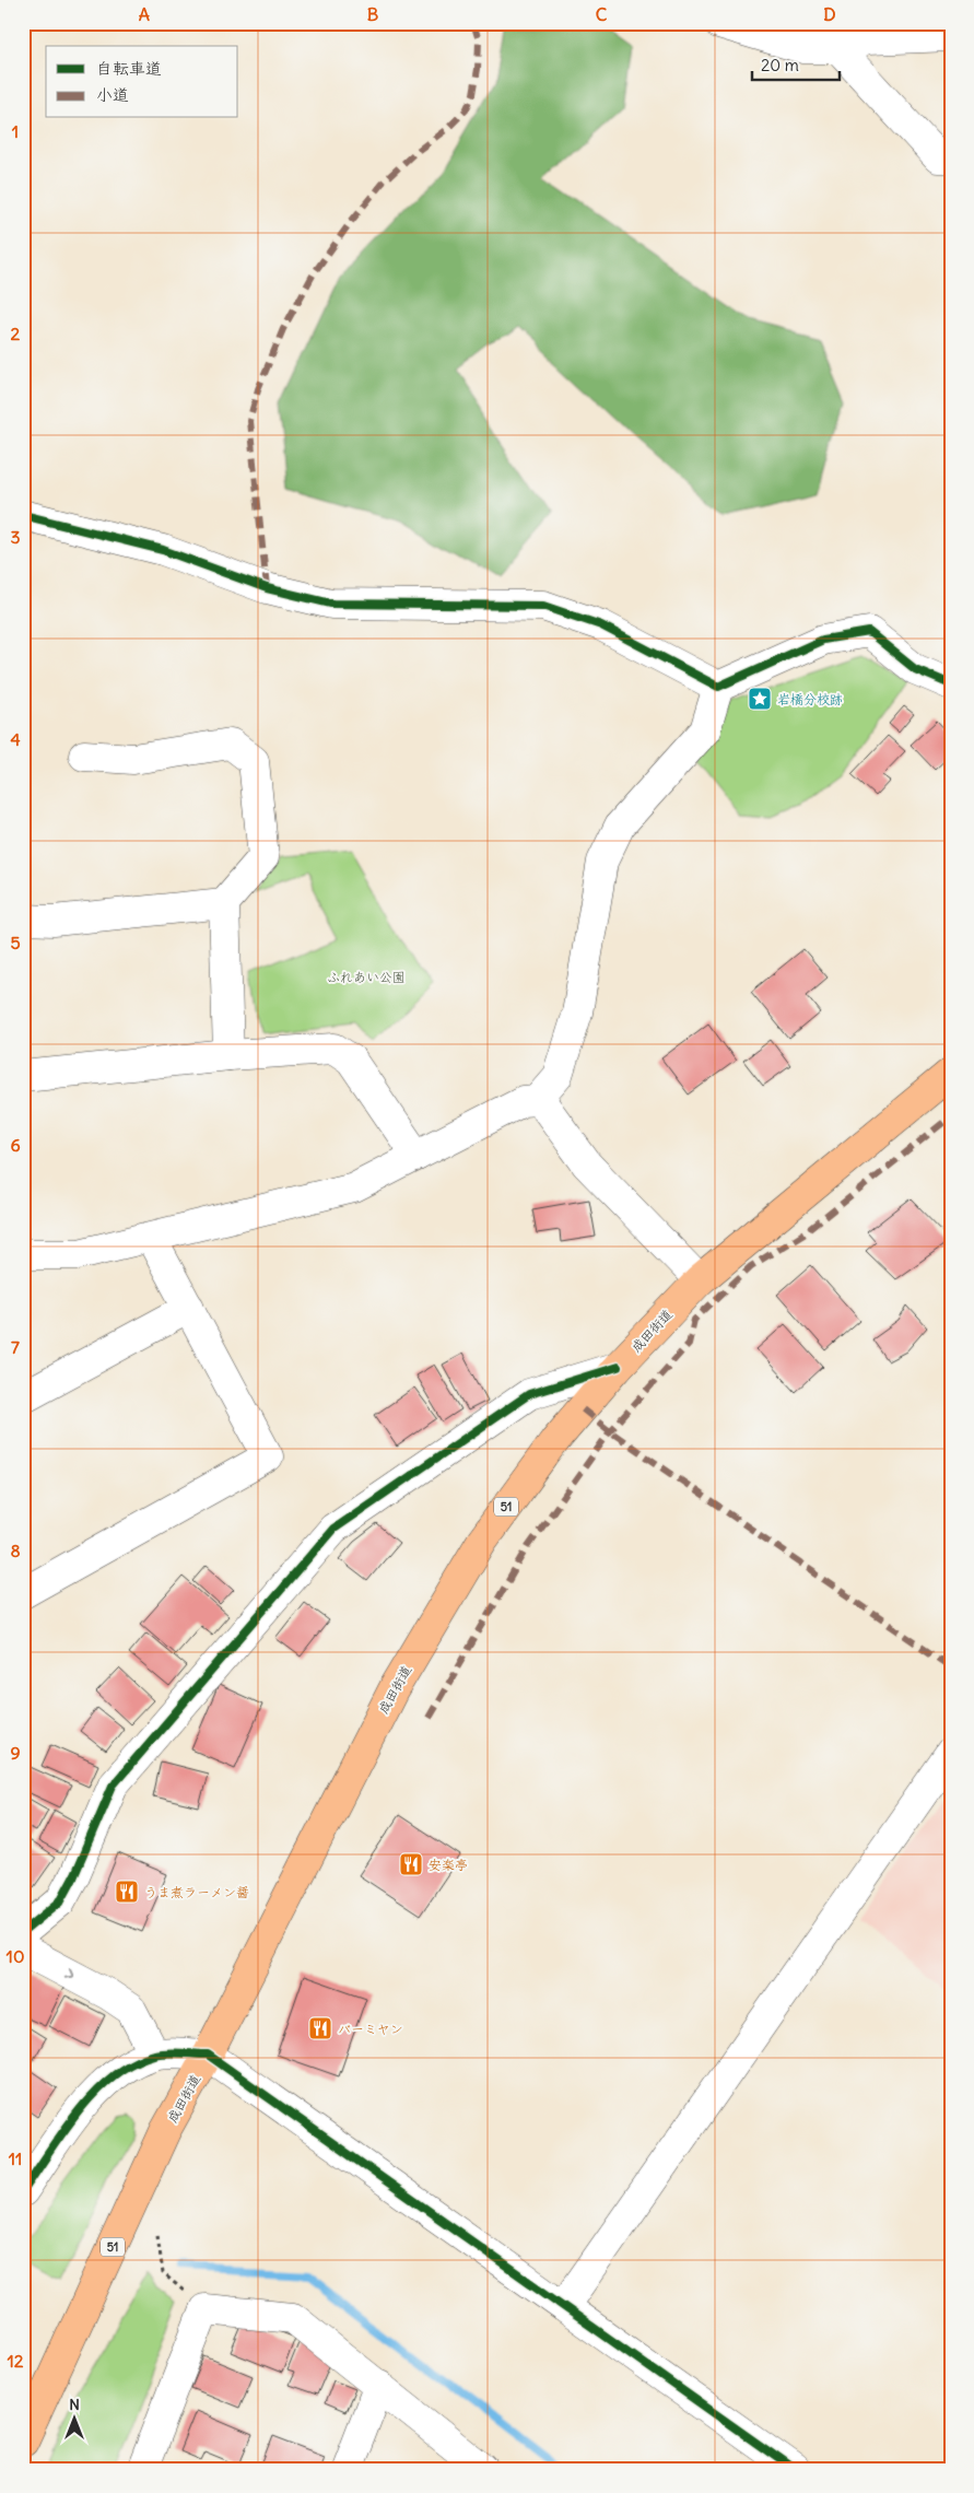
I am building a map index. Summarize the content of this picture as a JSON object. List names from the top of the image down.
{
  "streets": {
    "highway": ["成田街道", "51"]
  },
  "parks": ["ふれあい公園"],
  "places": {
    "place": ["岩橋分校跡"],
    "restaurant": ["安楽亭", "うま煮ラーメン醤", "バーミヤン"]
  },
  "legend": ["自転車道", "小道"],
  "scale_bar": "20 m",
  "north": "top",
  "grid": {
    "columns": [
      "A",
      "B",
      "C",
      "D"
    ],
    "rows": [
      "1",
      "2",
      "3",
      "4",
      "5",
      "6",
      "7",
      "8",
      "9",
      "10",
      "11",
      "12"
    ]
  }
}
